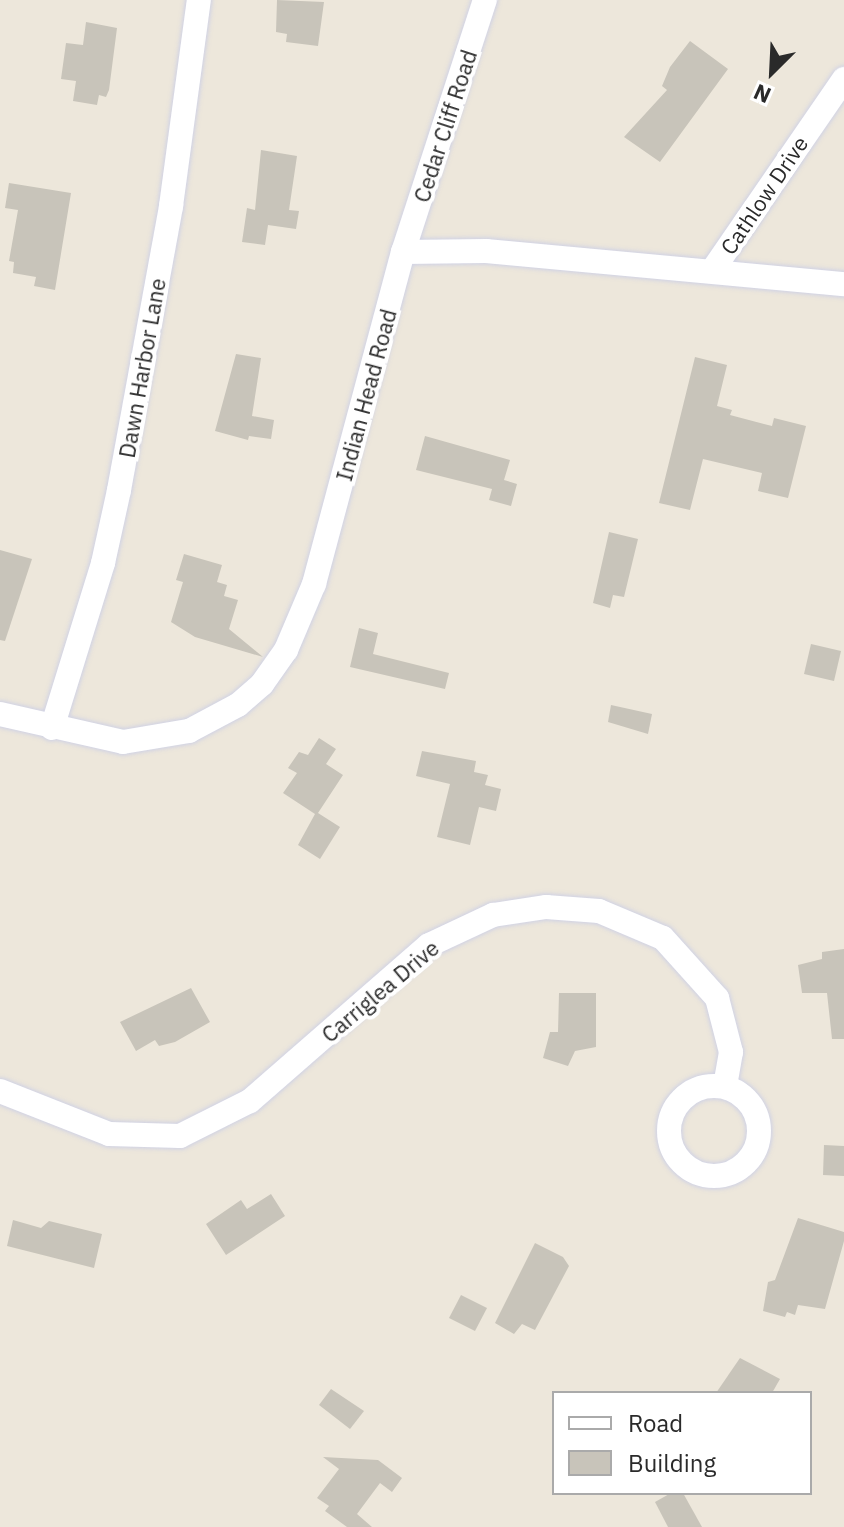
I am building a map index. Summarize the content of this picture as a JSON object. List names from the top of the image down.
{
  "streets": {
    "street": [
      "Cedar Cliff Road",
      "Cathlow Drive",
      "Dawn Harbor Lane",
      "Indian Head Road",
      "Carriglea Drive"
    ]
  },
  "crossings": [
    ["Cedar Cliff Road", "Indian Head Road"],
    ["Dawn Harbor Lane", "Indian Head Road"]
  ],
  "legend": ["Road", "Building"],
  "north": "bottom left"
}
